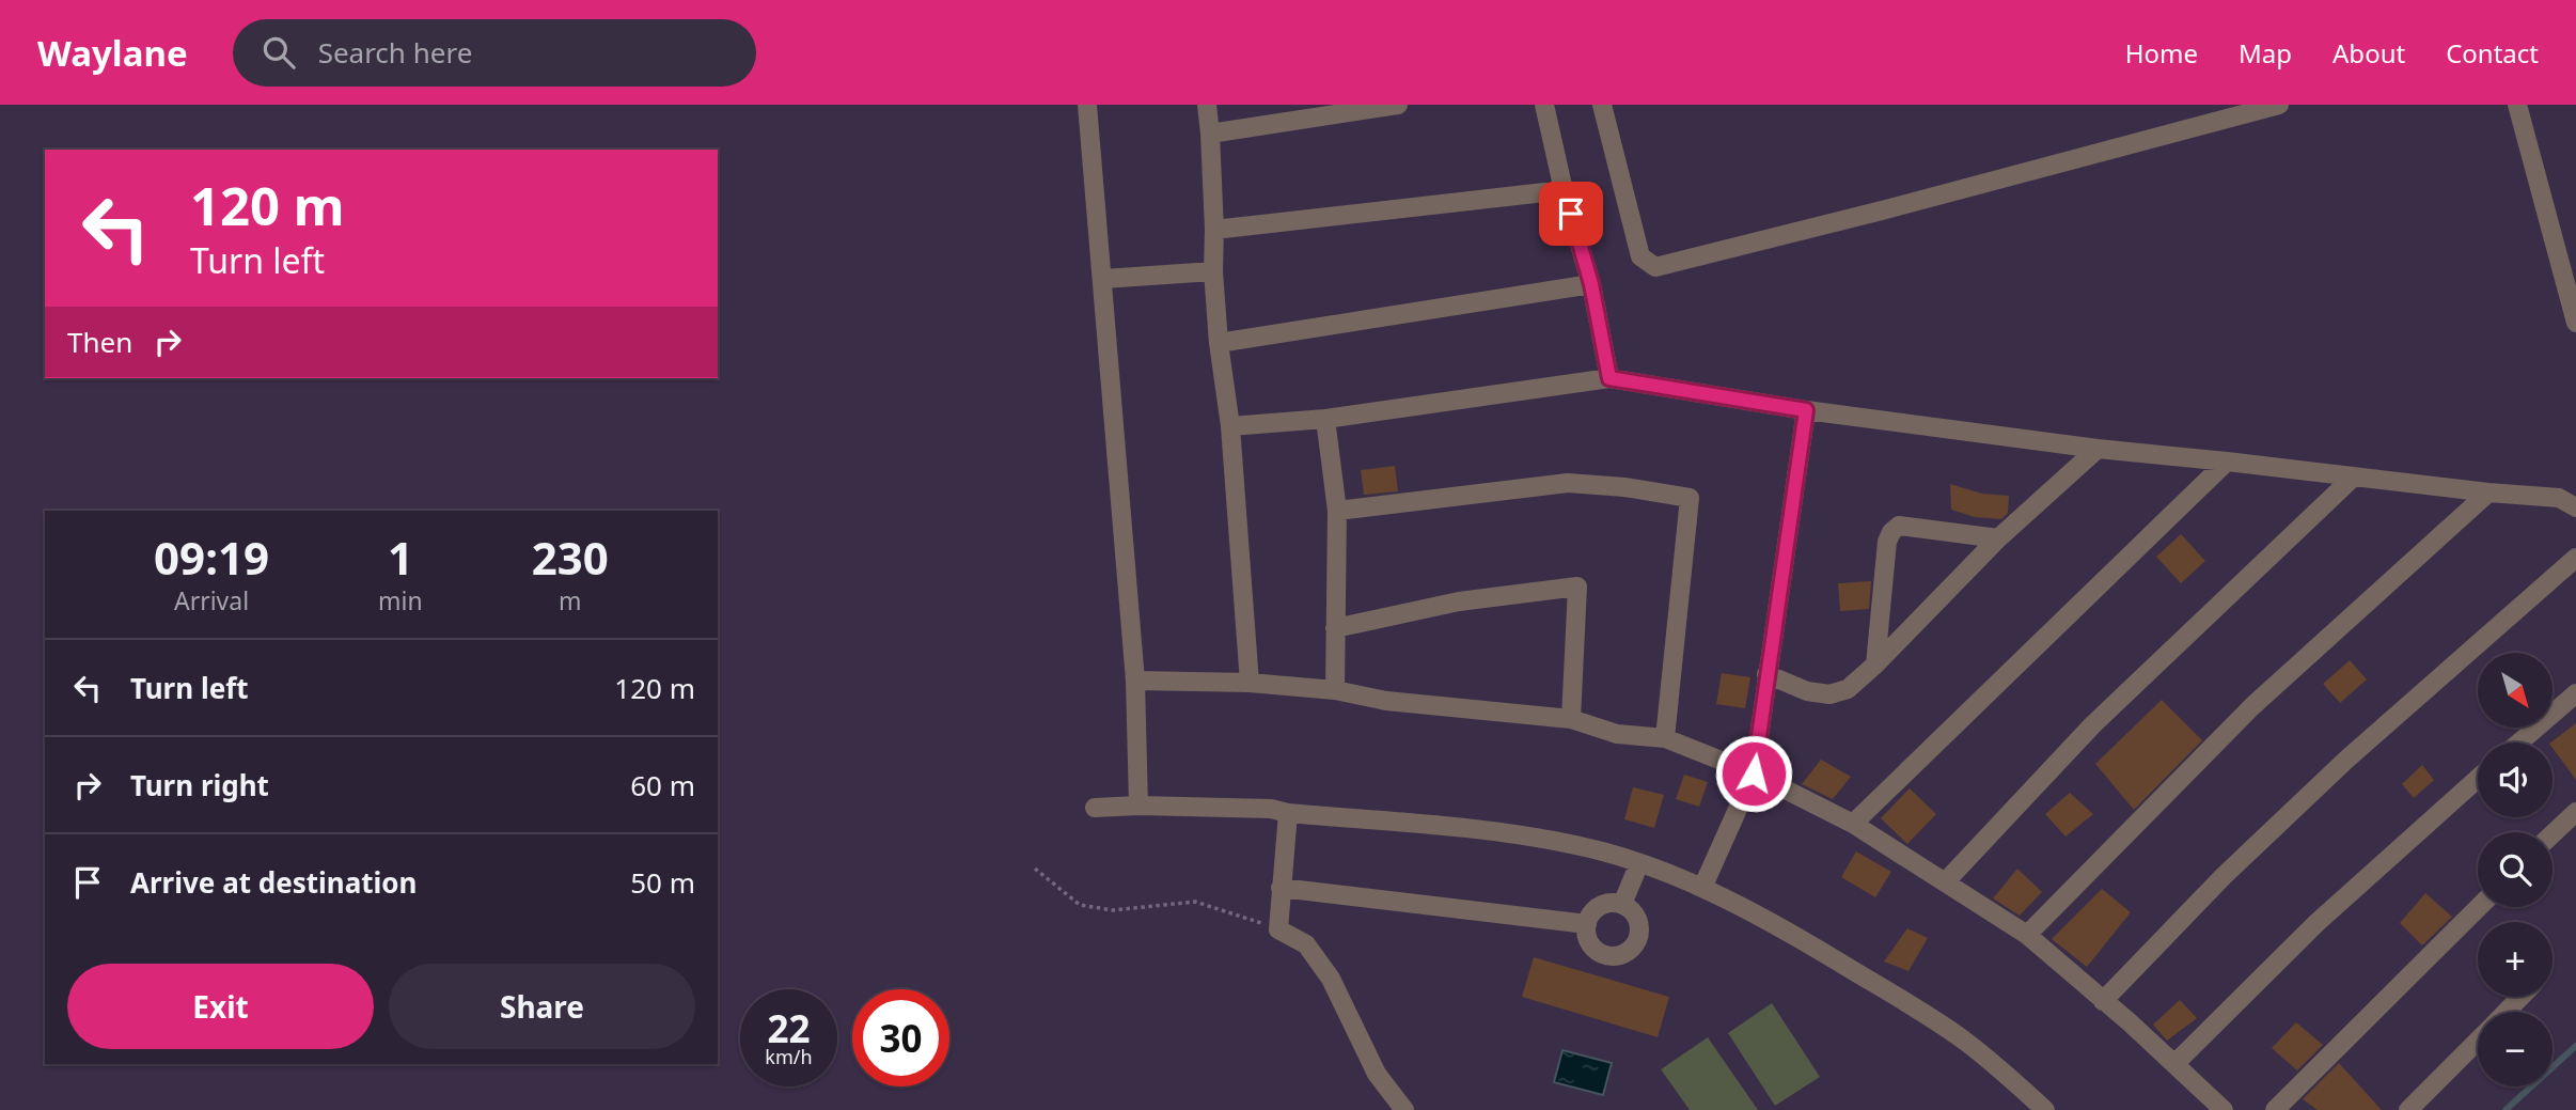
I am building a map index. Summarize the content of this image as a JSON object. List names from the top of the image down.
{
  "north": "bottom right",
  "page": {
    "header": "Waylane",
    "search": "Search here",
    "nav": [
      "Home",
      "Map",
      "About",
      "Contact"
    ],
    "turn": ["120 m", "Turn left"],
    "then": "Then",
    "eta": [
      "09:19",
      "Arrival",
      "1",
      "min",
      "230",
      "m"
    ],
    "list": [
      {
        "name": "Turn left",
        "value": "120 m"
      },
      {
        "name": "Turn right",
        "value": "60 m"
      },
      {
        "name": "Arrive at destination",
        "value": "50 m"
      }
    ],
    "map_buttons": ["+", "−"],
    "buttons": ["Exit", "Share"],
    "speed": "22 km/h",
    "limit": "30"
  }
}
